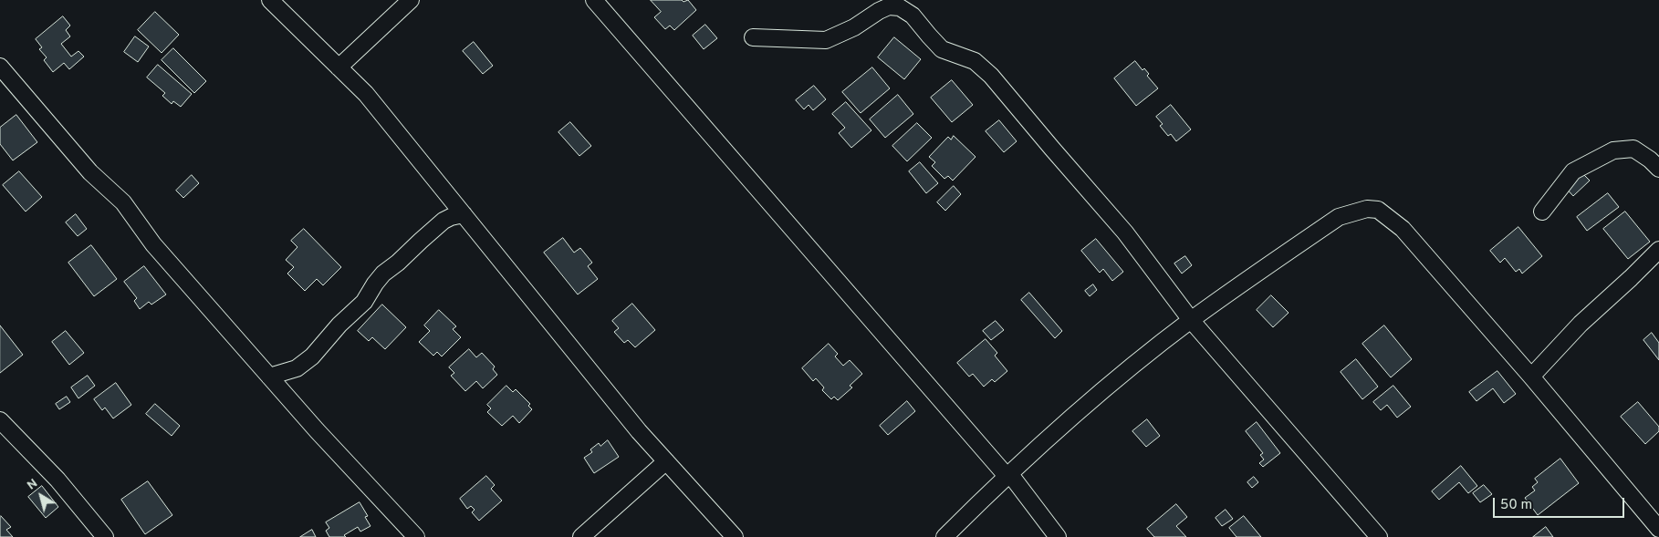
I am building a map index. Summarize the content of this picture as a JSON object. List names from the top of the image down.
{
  "scale_bar": "50 m",
  "north": "top left"
}
